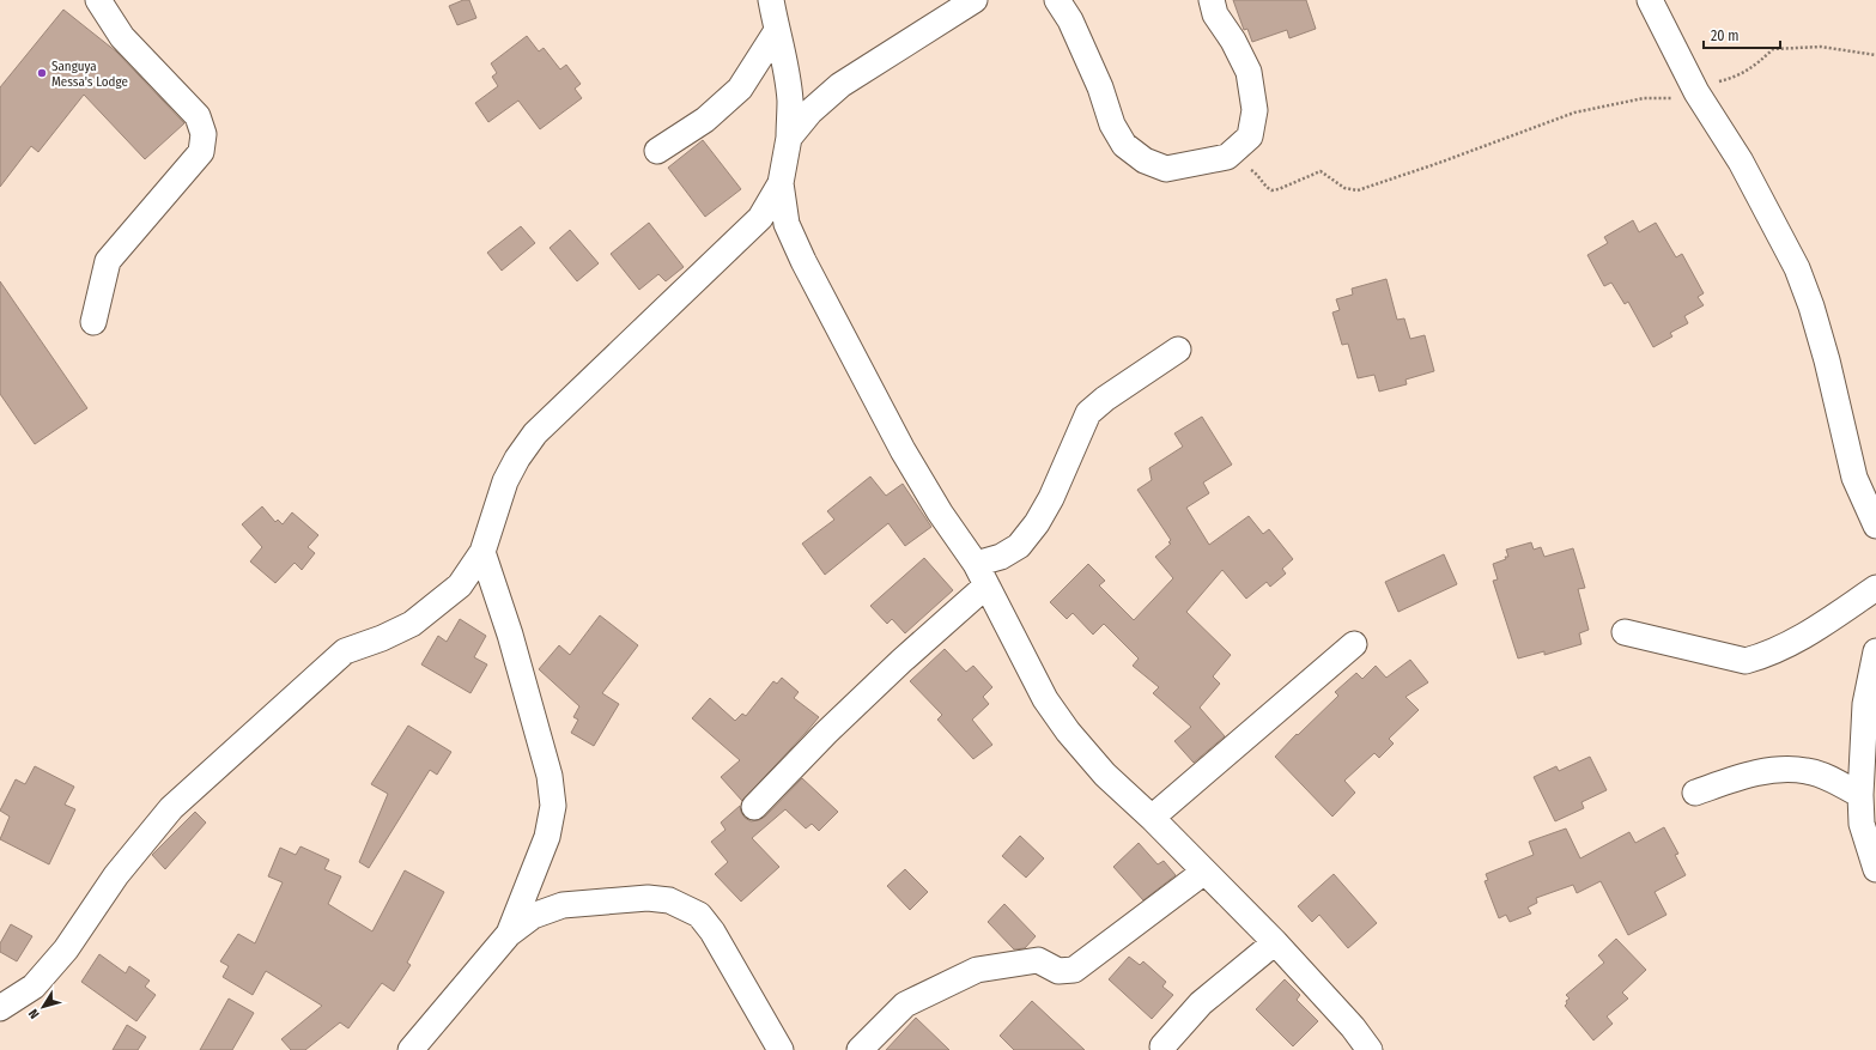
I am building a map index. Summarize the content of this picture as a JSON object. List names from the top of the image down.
{
  "places": ["Sanguya Messa's Lodge"],
  "scale_bar": "20 m",
  "north": "bottom left"
}
